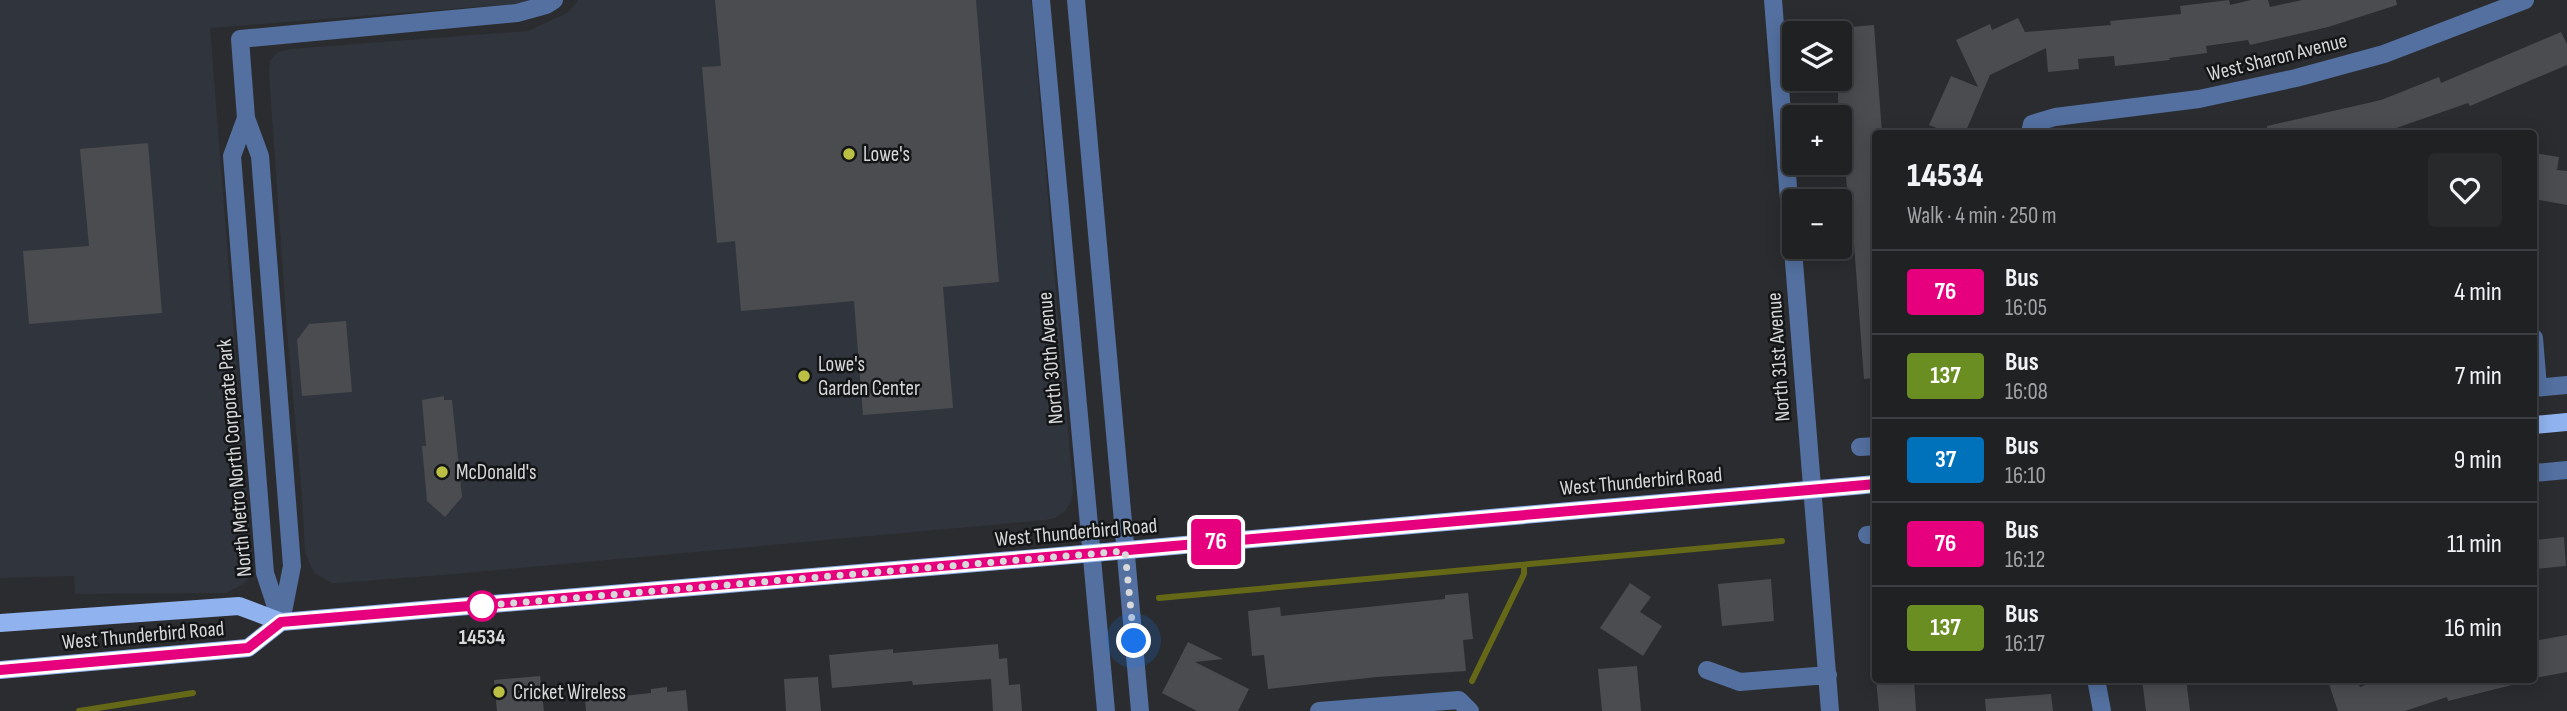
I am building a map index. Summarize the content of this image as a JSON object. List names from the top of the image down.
{
  "streets": {
    "main road": ["West Thunderbird Road"],
    "street": [
      "West Sharon Avenue",
      "North 31st Avenue",
      "North 30th Avenue",
      "North Metro North Corporate Park"
    ]
  },
  "crossings": [
    ["North 31st Avenue", "West Thunderbird Road"],
    ["North 30th Avenue", "West Thunderbird Road"],
    ["North Metro North Corporate Park", "West Thunderbird Road"]
  ],
  "places": [
    "Lowe's",
    "Lowe's Garden Center",
    "McDonald's",
    "14534",
    "Cricket Wireless"
  ],
  "lines": ["bus line 76"],
  "page": {
    "on_map": "76",
    "map_buttons": ["+", "−"],
    "heading": ["14534", "Walk · 4 min · 250 m"],
    "list": [
      {
        "mark": "76",
        "name": "Bus",
        "note": "16:05",
        "value": "4 min"
      },
      {
        "mark": "137",
        "name": "Bus",
        "note": "16:08",
        "value": "7 min"
      },
      {
        "mark": "37",
        "name": "Bus",
        "note": "16:10",
        "value": "9 min"
      },
      {
        "mark": "76",
        "name": "Bus",
        "note": "16:12",
        "value": "11 min"
      },
      {
        "mark": "137",
        "name": "Bus",
        "note": "16:17",
        "value": "16 min"
      }
    ]
  }
}
